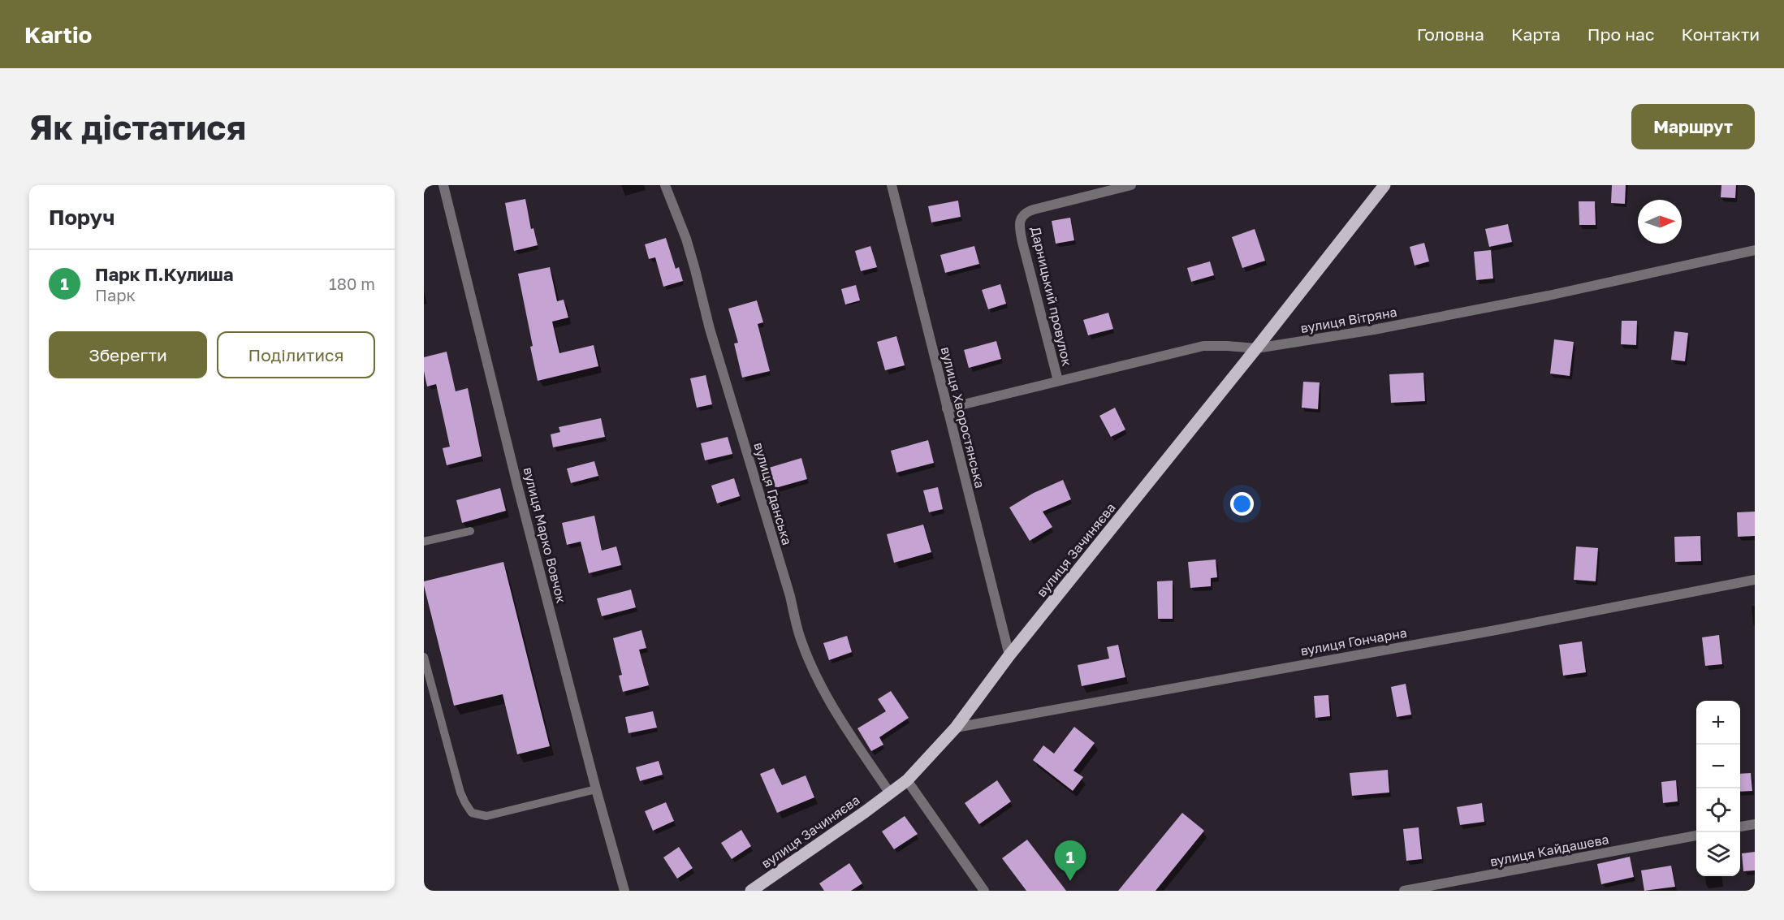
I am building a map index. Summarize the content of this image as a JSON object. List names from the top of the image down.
{
  "streets": {
    "main road": ["вулиця Зачиняєва"],
    "street": [
      "Дарницький провулок",
      "вулиця Вітряна",
      "вулиця Хворостянська",
      "вулиця Гданська",
      "вулиця Марко Вовчок",
      "вулиця Гончарна",
      "вулиця Кайдашева"
    ]
  },
  "crossings": [
    ["Дарницький провулок", "вулиця Вітряна"],
    ["вулиця Вітряна", "вулиця Хворостянська"],
    ["вулиця Вітряна", "вулиця Зачиняєва"],
    ["вулиця Хворостянська", "вулиця Зачиняєва"],
    ["вулиця Гданська", "вулиця Зачиняєва"],
    ["вулиця Зачиняєва", "вулиця Гончарна"]
  ],
  "north": "right",
  "page": {
    "header": "Kartio",
    "nav": [
      "Головна",
      "Карта",
      "Про нас",
      "Контакти"
    ],
    "buttons": [
      "Маршрут",
      ["Зберегти", "Поділитися"]
    ],
    "title": "Як дістатися",
    "heading": "Поруч",
    "list": [
      {
        "mark": "1",
        "name": "Парк П.Кулиша",
        "note": "Парк",
        "value": "180 m"
      }
    ],
    "map_buttons": ["+", "−"],
    "pins": "1"
  }
}
